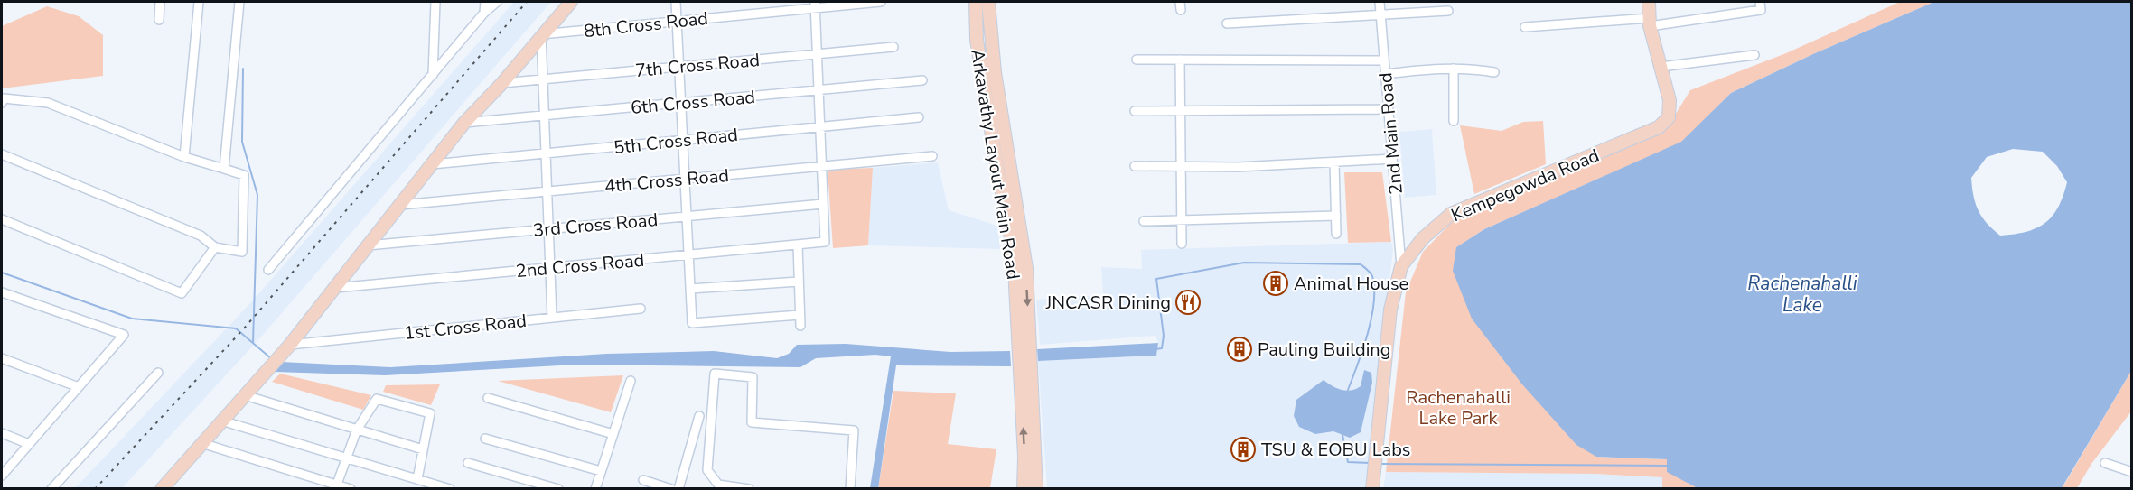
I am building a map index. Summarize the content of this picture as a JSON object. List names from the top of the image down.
{
  "streets": {
    "street": [
      "8th Cross Road",
      "7th Cross Road",
      "6th Cross Road",
      "2nd Main Road",
      "5th Cross Road",
      "Arkavathy Layout Main Road",
      "4th Cross Road",
      "Kempegowda Road",
      "3rd Cross Road",
      "2nd Cross Road",
      "1st Cross Road"
    ]
  },
  "crossings": [
    ["2nd Main Road", "Kempegowda Road"],
    ["3rd Cross Road", "2nd Cross Road"]
  ],
  "water": ["Rachenahalli Lake"],
  "parks": ["Rachenahalli Lake Park"],
  "places": {
    "building": ["Animal House", "Pauling Building", "TSU & EOBU Labs"],
    "restaurant": ["JNCASR Dining"]
  }
}
